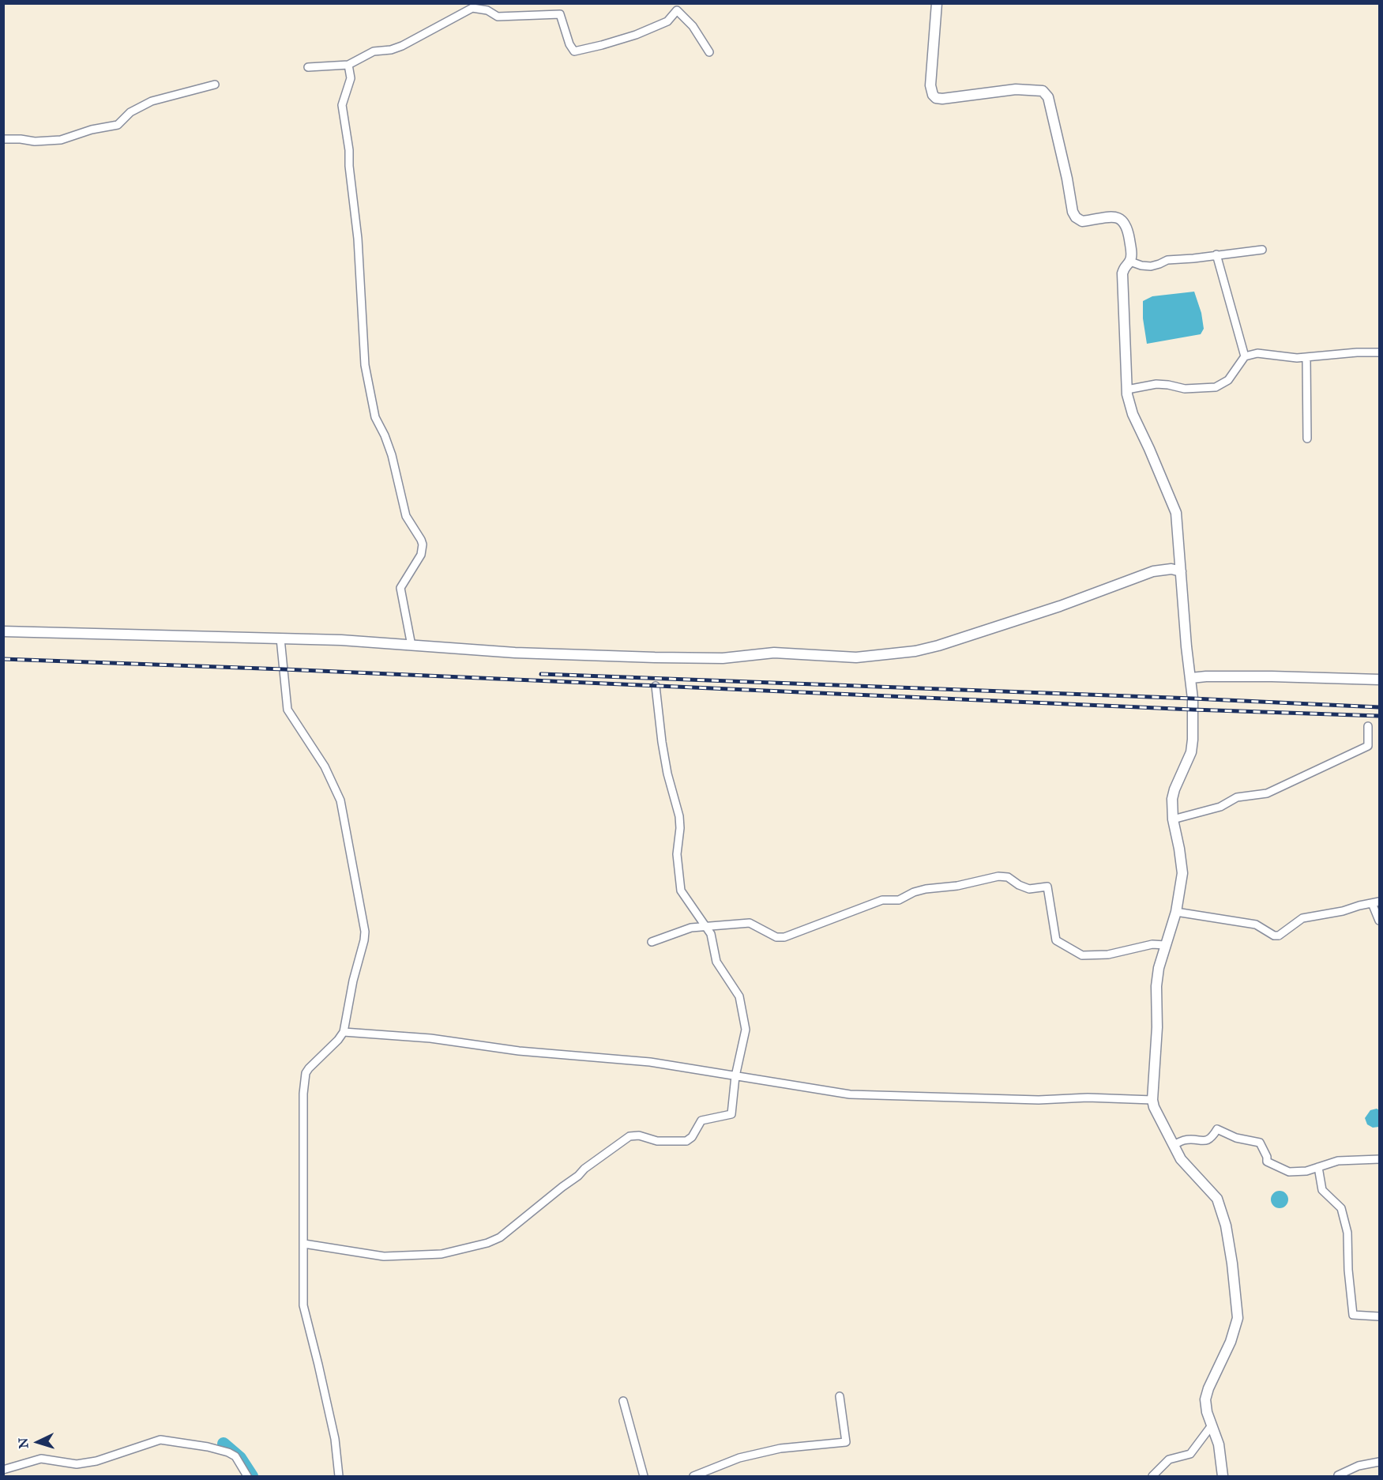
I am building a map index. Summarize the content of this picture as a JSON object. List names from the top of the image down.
{
  "north": "left"
}
